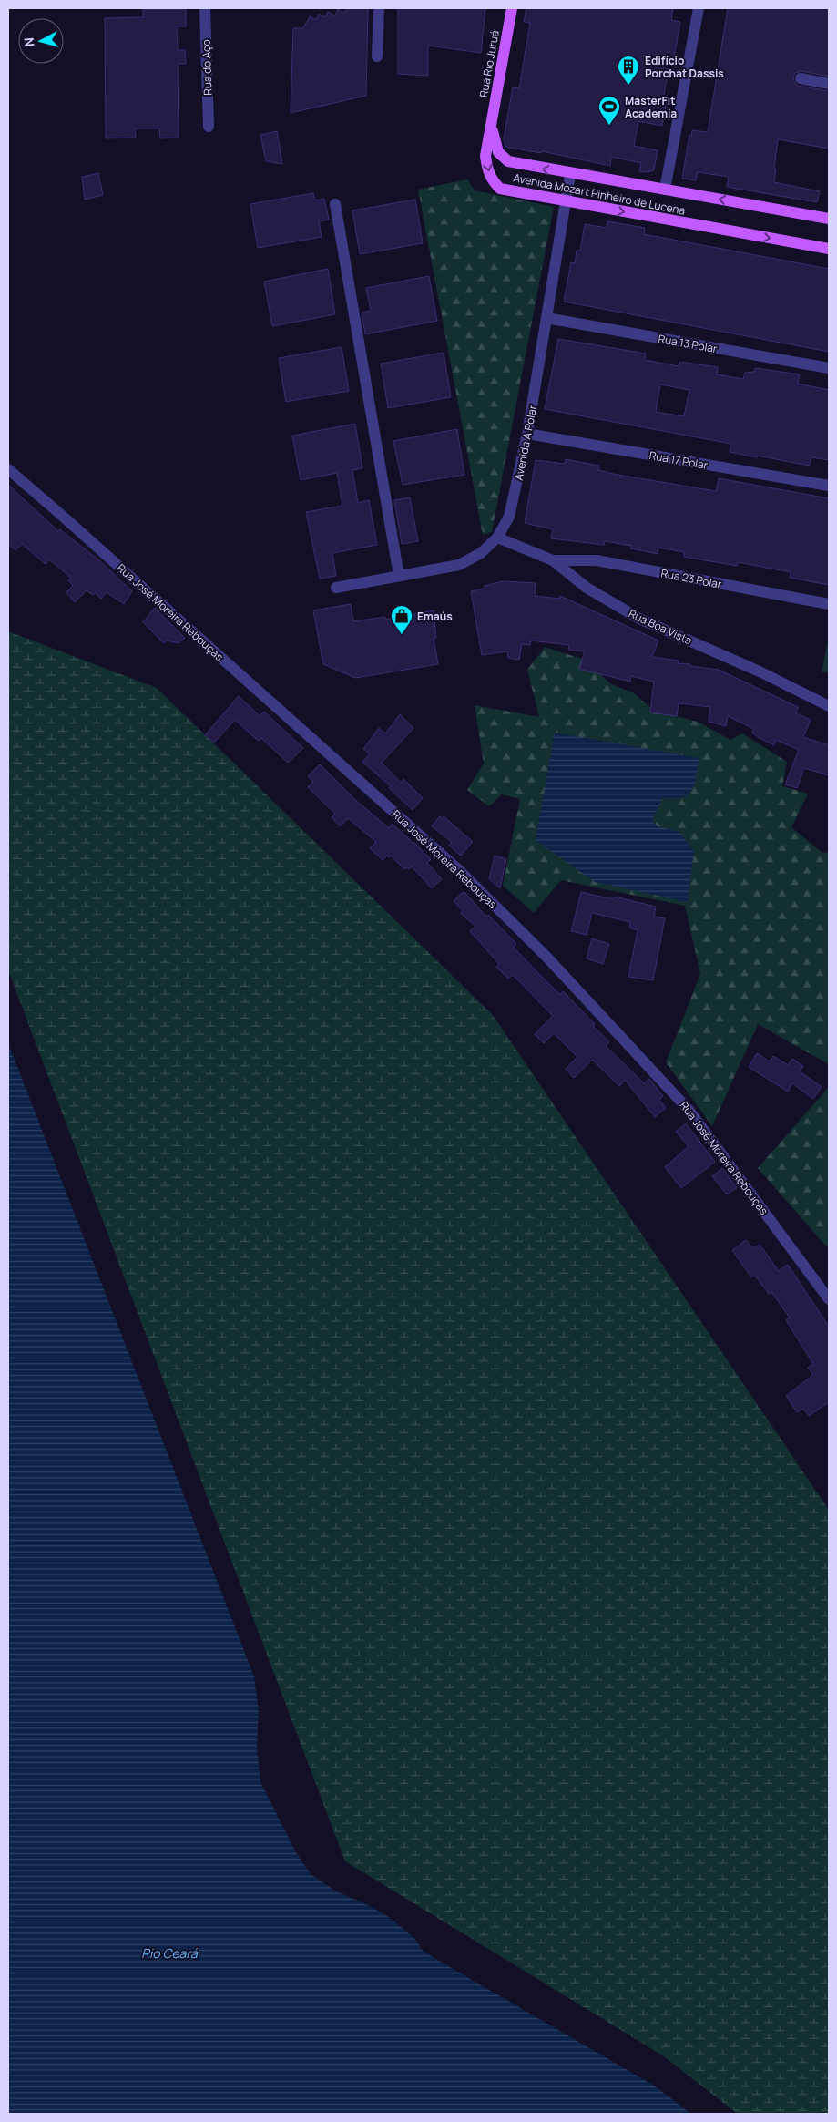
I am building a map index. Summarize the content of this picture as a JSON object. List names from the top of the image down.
{
  "streets": {
    "main road": ["Rua Rio Juruá", "Avenida Mozart Pinheiro de Lucena"],
    "street": [
      "Rua do Aço",
      "Rua 13 Polar",
      "Avenida A Polar",
      "Rua 17 Polar",
      "Rua 23 Polar",
      "Rua José Moreira Rebouças",
      "Rua Boa Vista"
    ]
  },
  "crossings": [
    ["Rua Rio Juruá", "Avenida Mozart Pinheiro de Lucena"],
    ["Avenida Mozart Pinheiro de Lucena", "Avenida A Polar"],
    ["Rua 13 Polar", "Avenida A Polar"],
    ["Avenida A Polar", "Rua 17 Polar"],
    ["Avenida A Polar", "Rua Boa Vista"],
    ["Rua 23 Polar", "Rua Boa Vista"]
  ],
  "water": ["Rio Ceará"],
  "places": {
    "building": ["Edifício Porchat Dassis"],
    "sports": ["MasterFit Academia"],
    "shop": ["Emaús"]
  },
  "north": "left"
}
